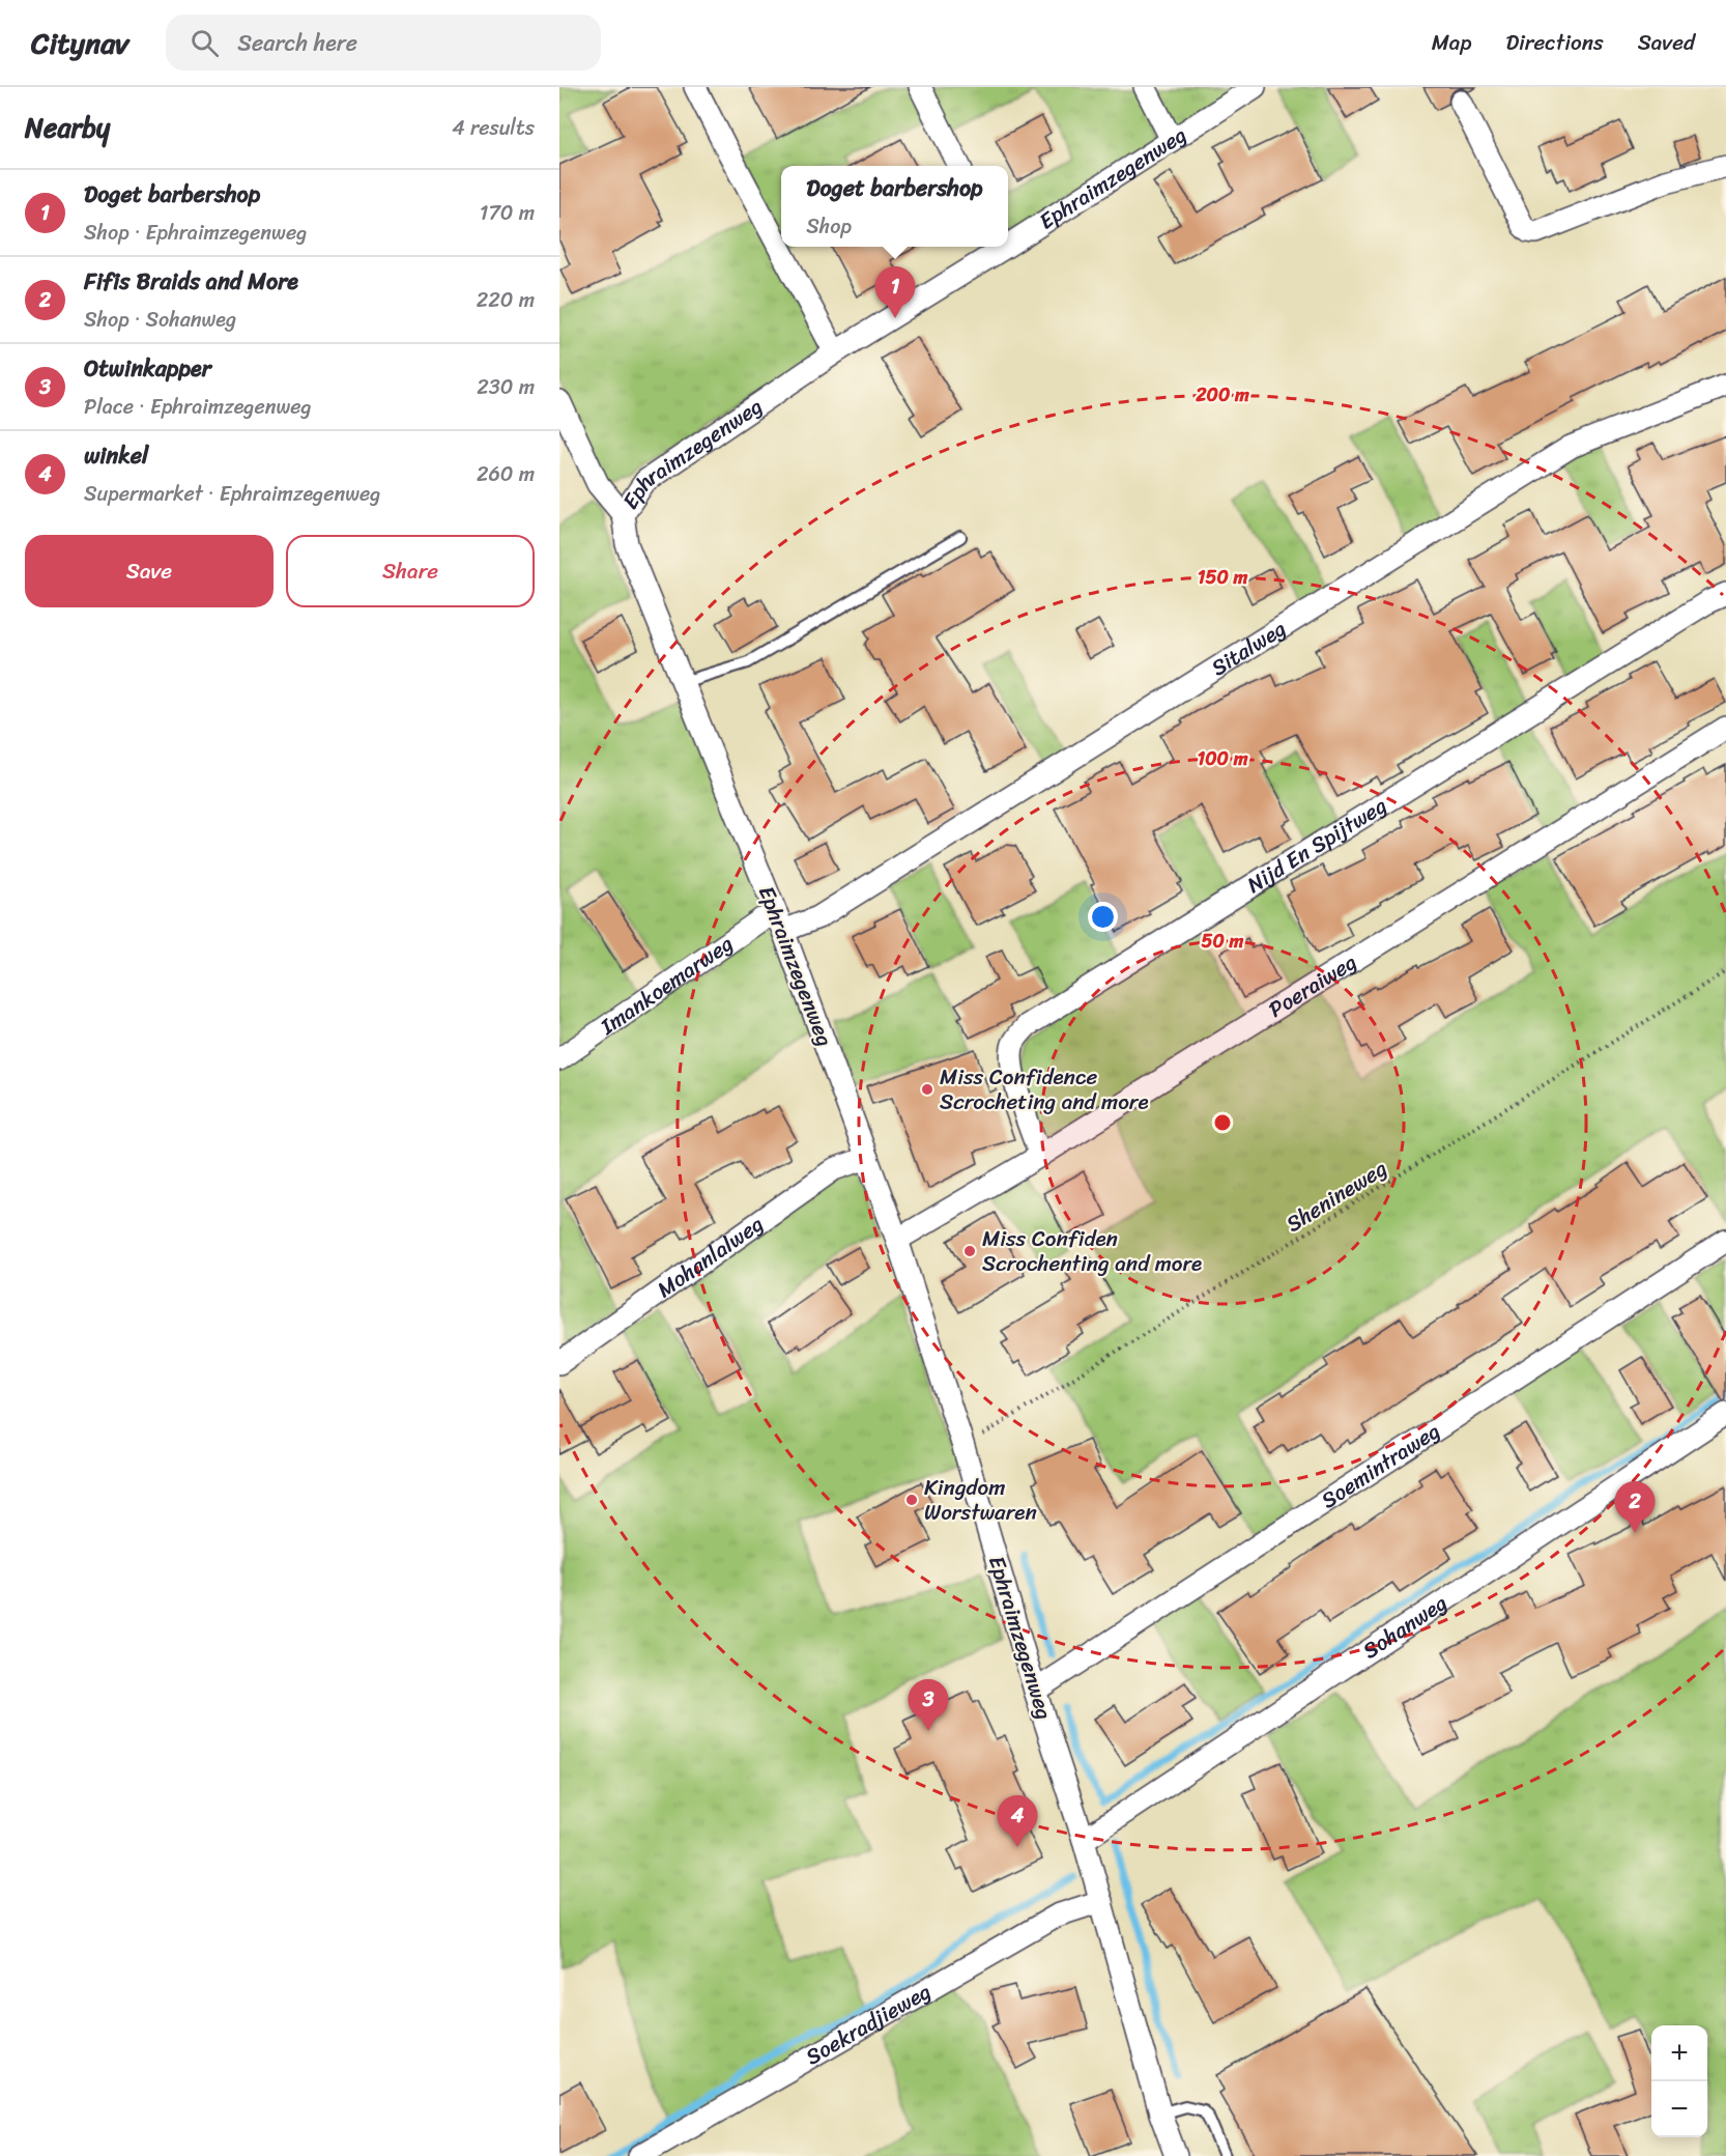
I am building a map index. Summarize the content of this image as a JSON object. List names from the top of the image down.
{
  "streets": {
    "street": [
      "Ephraimzegenweg",
      "Sitalweg",
      "Nijd En Spijtweg",
      "Imankoemarweg",
      "Poeraiweg",
      "Mohanlalweg",
      "Soemintraweg",
      "Sohanweg",
      "Soekradjieweg"
    ],
    "path": ["Shenineweg"]
  },
  "crossings": [
    ["Ephraimzegenweg", "Sitalweg"],
    ["Ephraimzegenweg", "Imankoemarweg"],
    ["Ephraimzegenweg", "Poeraiweg"],
    ["Ephraimzegenweg", "Shenineweg"],
    ["Ephraimzegenweg", "Mohanlalweg"],
    ["Ephraimzegenweg", "Soemintraweg"],
    ["Ephraimzegenweg", "Sohanweg"],
    ["Ephraimzegenweg", "Soekradjieweg"],
    ["Sitalweg", "Imankoemarweg"],
    ["Nijd En Spijtweg", "Poeraiweg"]
  ],
  "places": ["Miss Confidence Scrocheting and more", "Miss Confiden Scrochenting and more", "Kingdom Worstwaren"],
  "page": {
    "header": "Citynav",
    "search": "Search here",
    "nav": ["Map", "Directions", "Saved"],
    "heading": ["Nearby", "4 results"],
    "popup": ["Doget barbershop", "Shop"],
    "list": [
      {
        "mark": "1",
        "name": "Doget barbershop",
        "note": "Shop · Ephraimzegenweg",
        "value": "170 m"
      },
      {
        "mark": "2",
        "name": "Fifis Braids and More",
        "note": "Shop · Sohanweg",
        "value": "220 m"
      },
      {
        "mark": "3",
        "name": "Otwinkapper",
        "note": "Place · Ephraimzegenweg",
        "value": "230 m"
      },
      {
        "mark": "4",
        "name": "winkel",
        "note": "Supermarket · Ephraimzegenweg",
        "value": "260 m"
      }
    ],
    "pins": [
      "1",
      "2",
      "3",
      "4"
    ],
    "buttons": ["Save", "Share"],
    "map_buttons": ["+", "−"]
  },
  "rings": [
    "200 m",
    "150 m",
    "100 m",
    "50 m"
  ]
}
